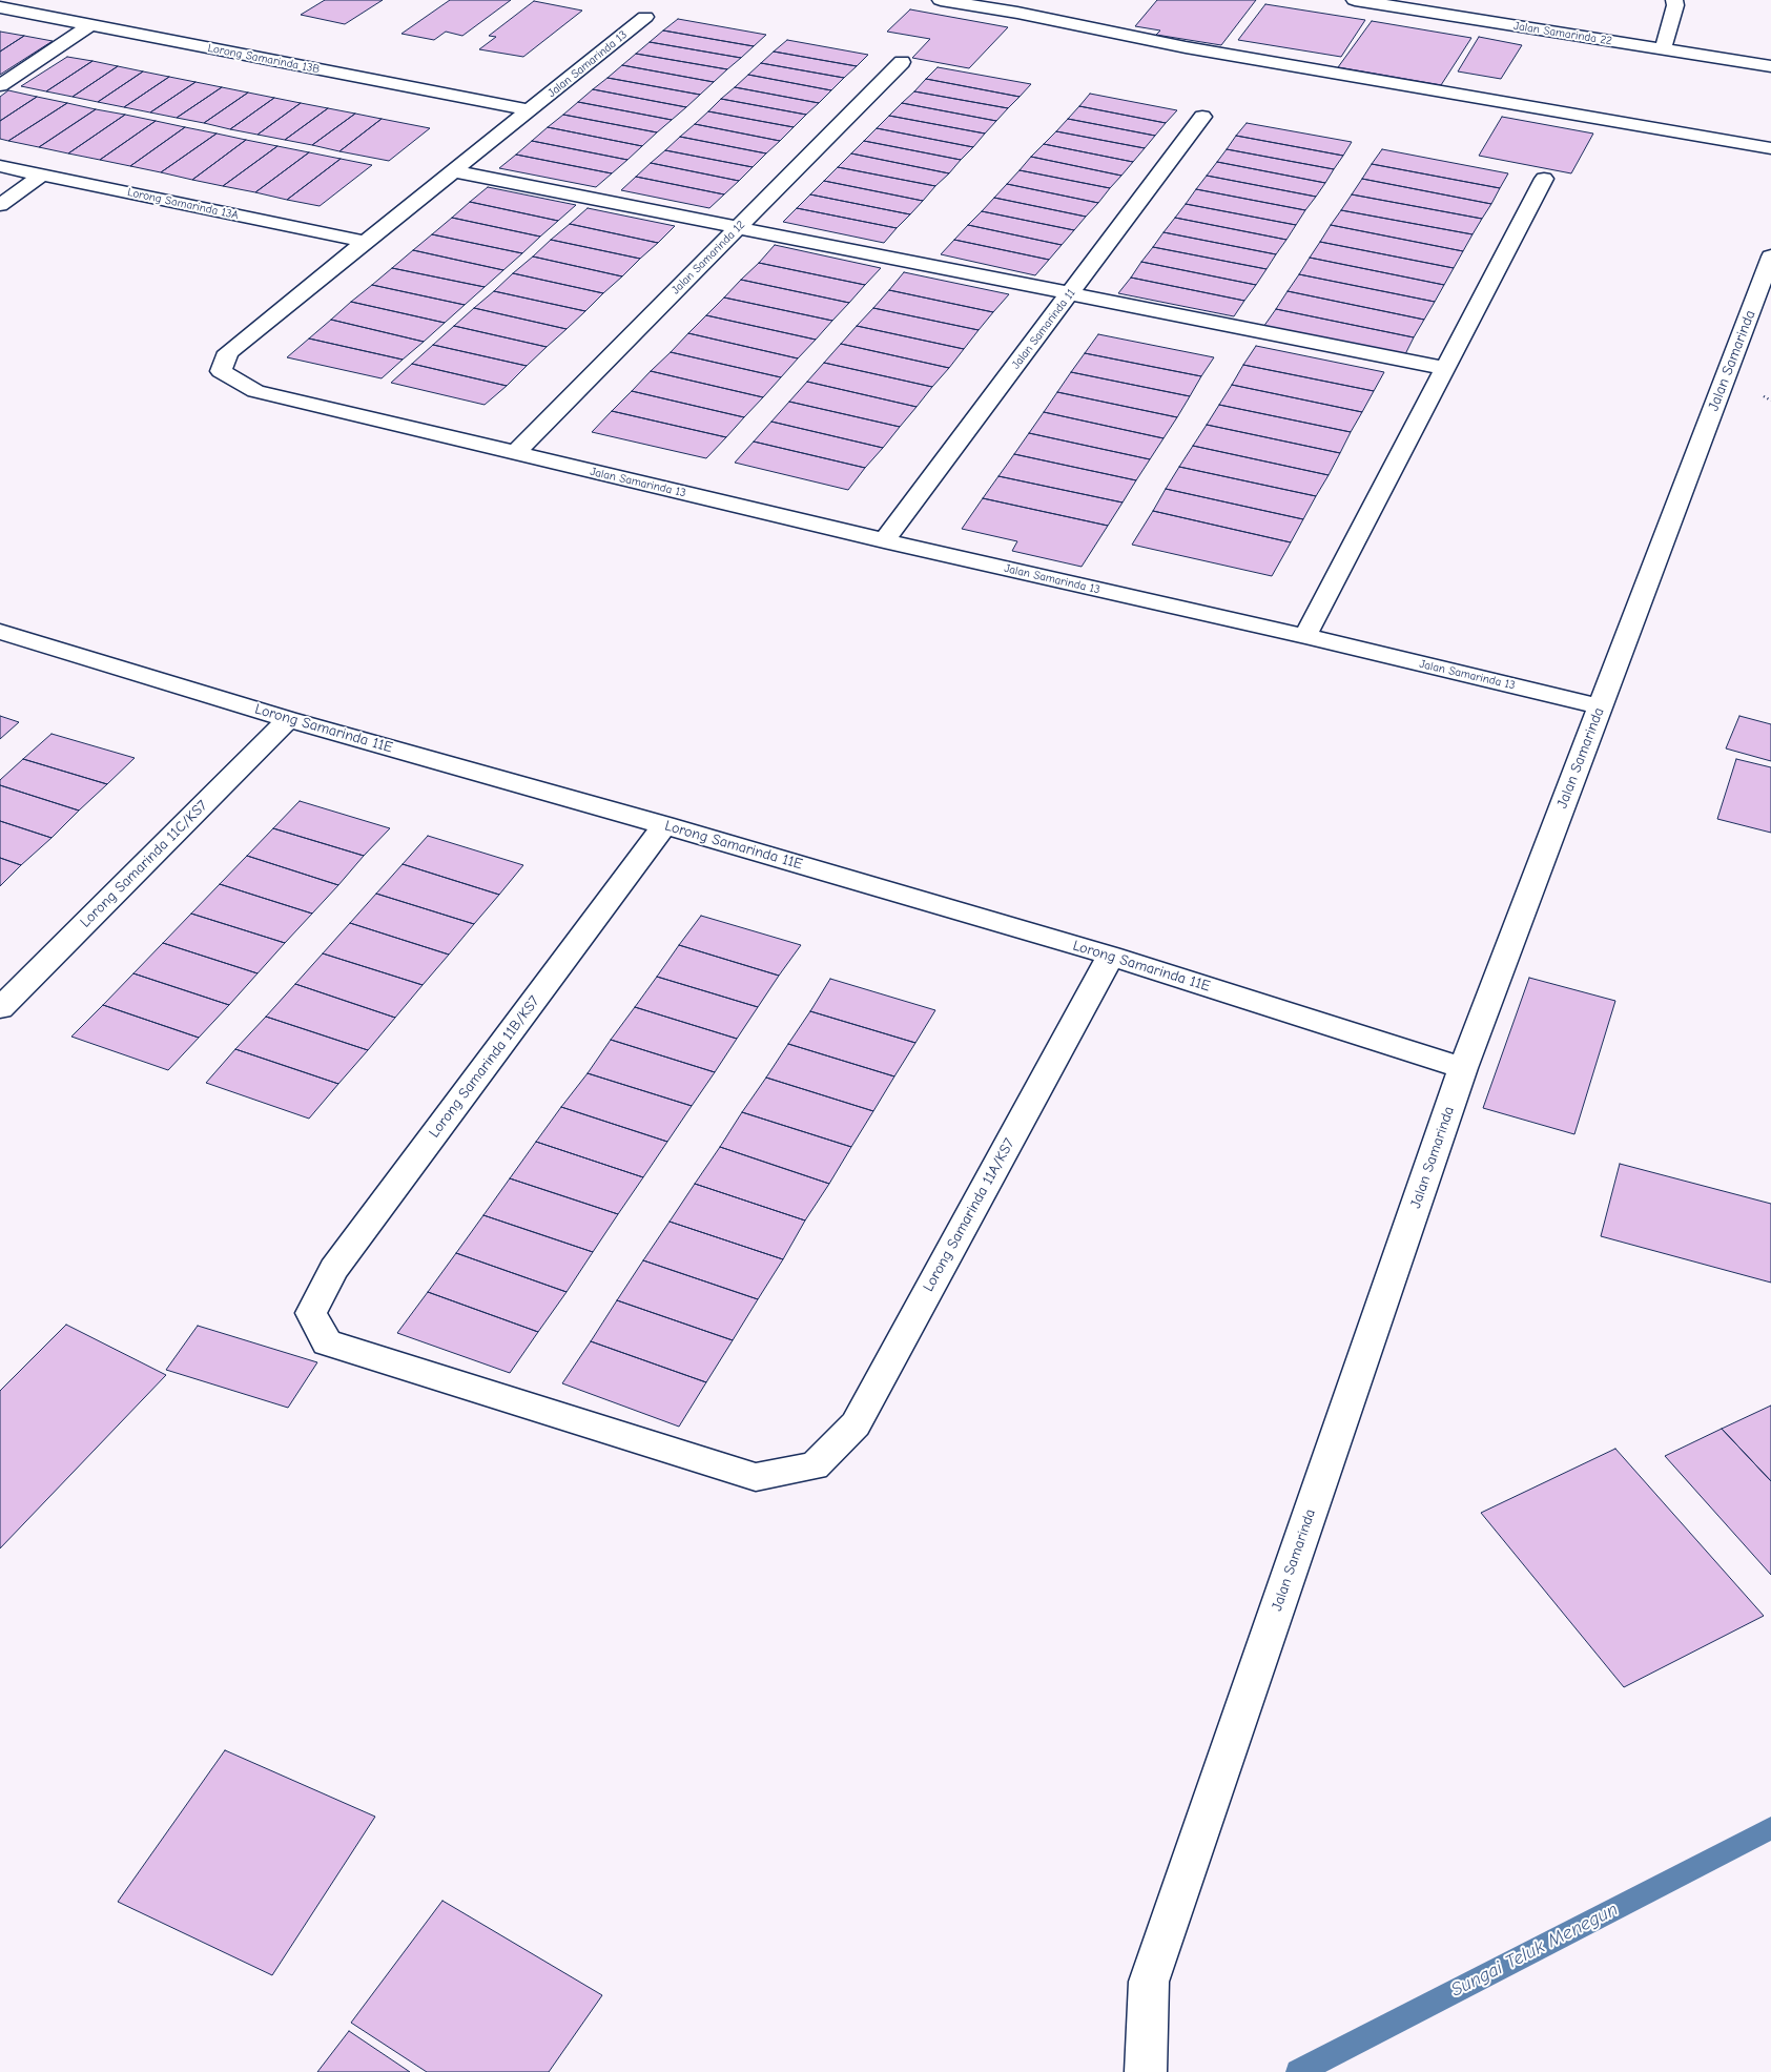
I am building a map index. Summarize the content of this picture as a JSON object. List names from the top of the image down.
{
  "streets": {
    "street": [
      "Jalan Samarinda 22",
      "Lorong Samarinda 13B",
      "Jalan Samarinda 13",
      "Lorong Samarinda 13A",
      "Jalan Samarinda 12",
      "Jalan Samarinda 11",
      "Jalan Samarinda",
      "Lorong Samarinda 11E",
      "Lorong Samarinda 11C/KS7",
      "Lorong Samarinda 11B/KS7",
      "Lorong Samarinda 11A/KS7"
    ]
  },
  "crossings": [
    ["Lorong Samarinda 13B", "Jalan Samarinda 13"],
    ["Jalan Samarinda 13", "Lorong Samarinda 13A"],
    ["Jalan Samarinda 13", "Jalan Samarinda 12"],
    ["Jalan Samarinda 13", "Jalan Samarinda 11"],
    ["Jalan Samarinda 13", "Jalan Samarinda"],
    ["Jalan Samarinda", "Lorong Samarinda 11E"],
    ["Lorong Samarinda 11E", "Lorong Samarinda 11C/KS7"],
    ["Lorong Samarinda 11E", "Lorong Samarinda 11B/KS7"],
    ["Lorong Samarinda 11E", "Lorong Samarinda 11A/KS7"],
    ["Lorong Samarinda 11B/KS7", "Lorong Samarinda 11A/KS7"]
  ],
  "water": ["Sungai Teluk Menegun"]
}
